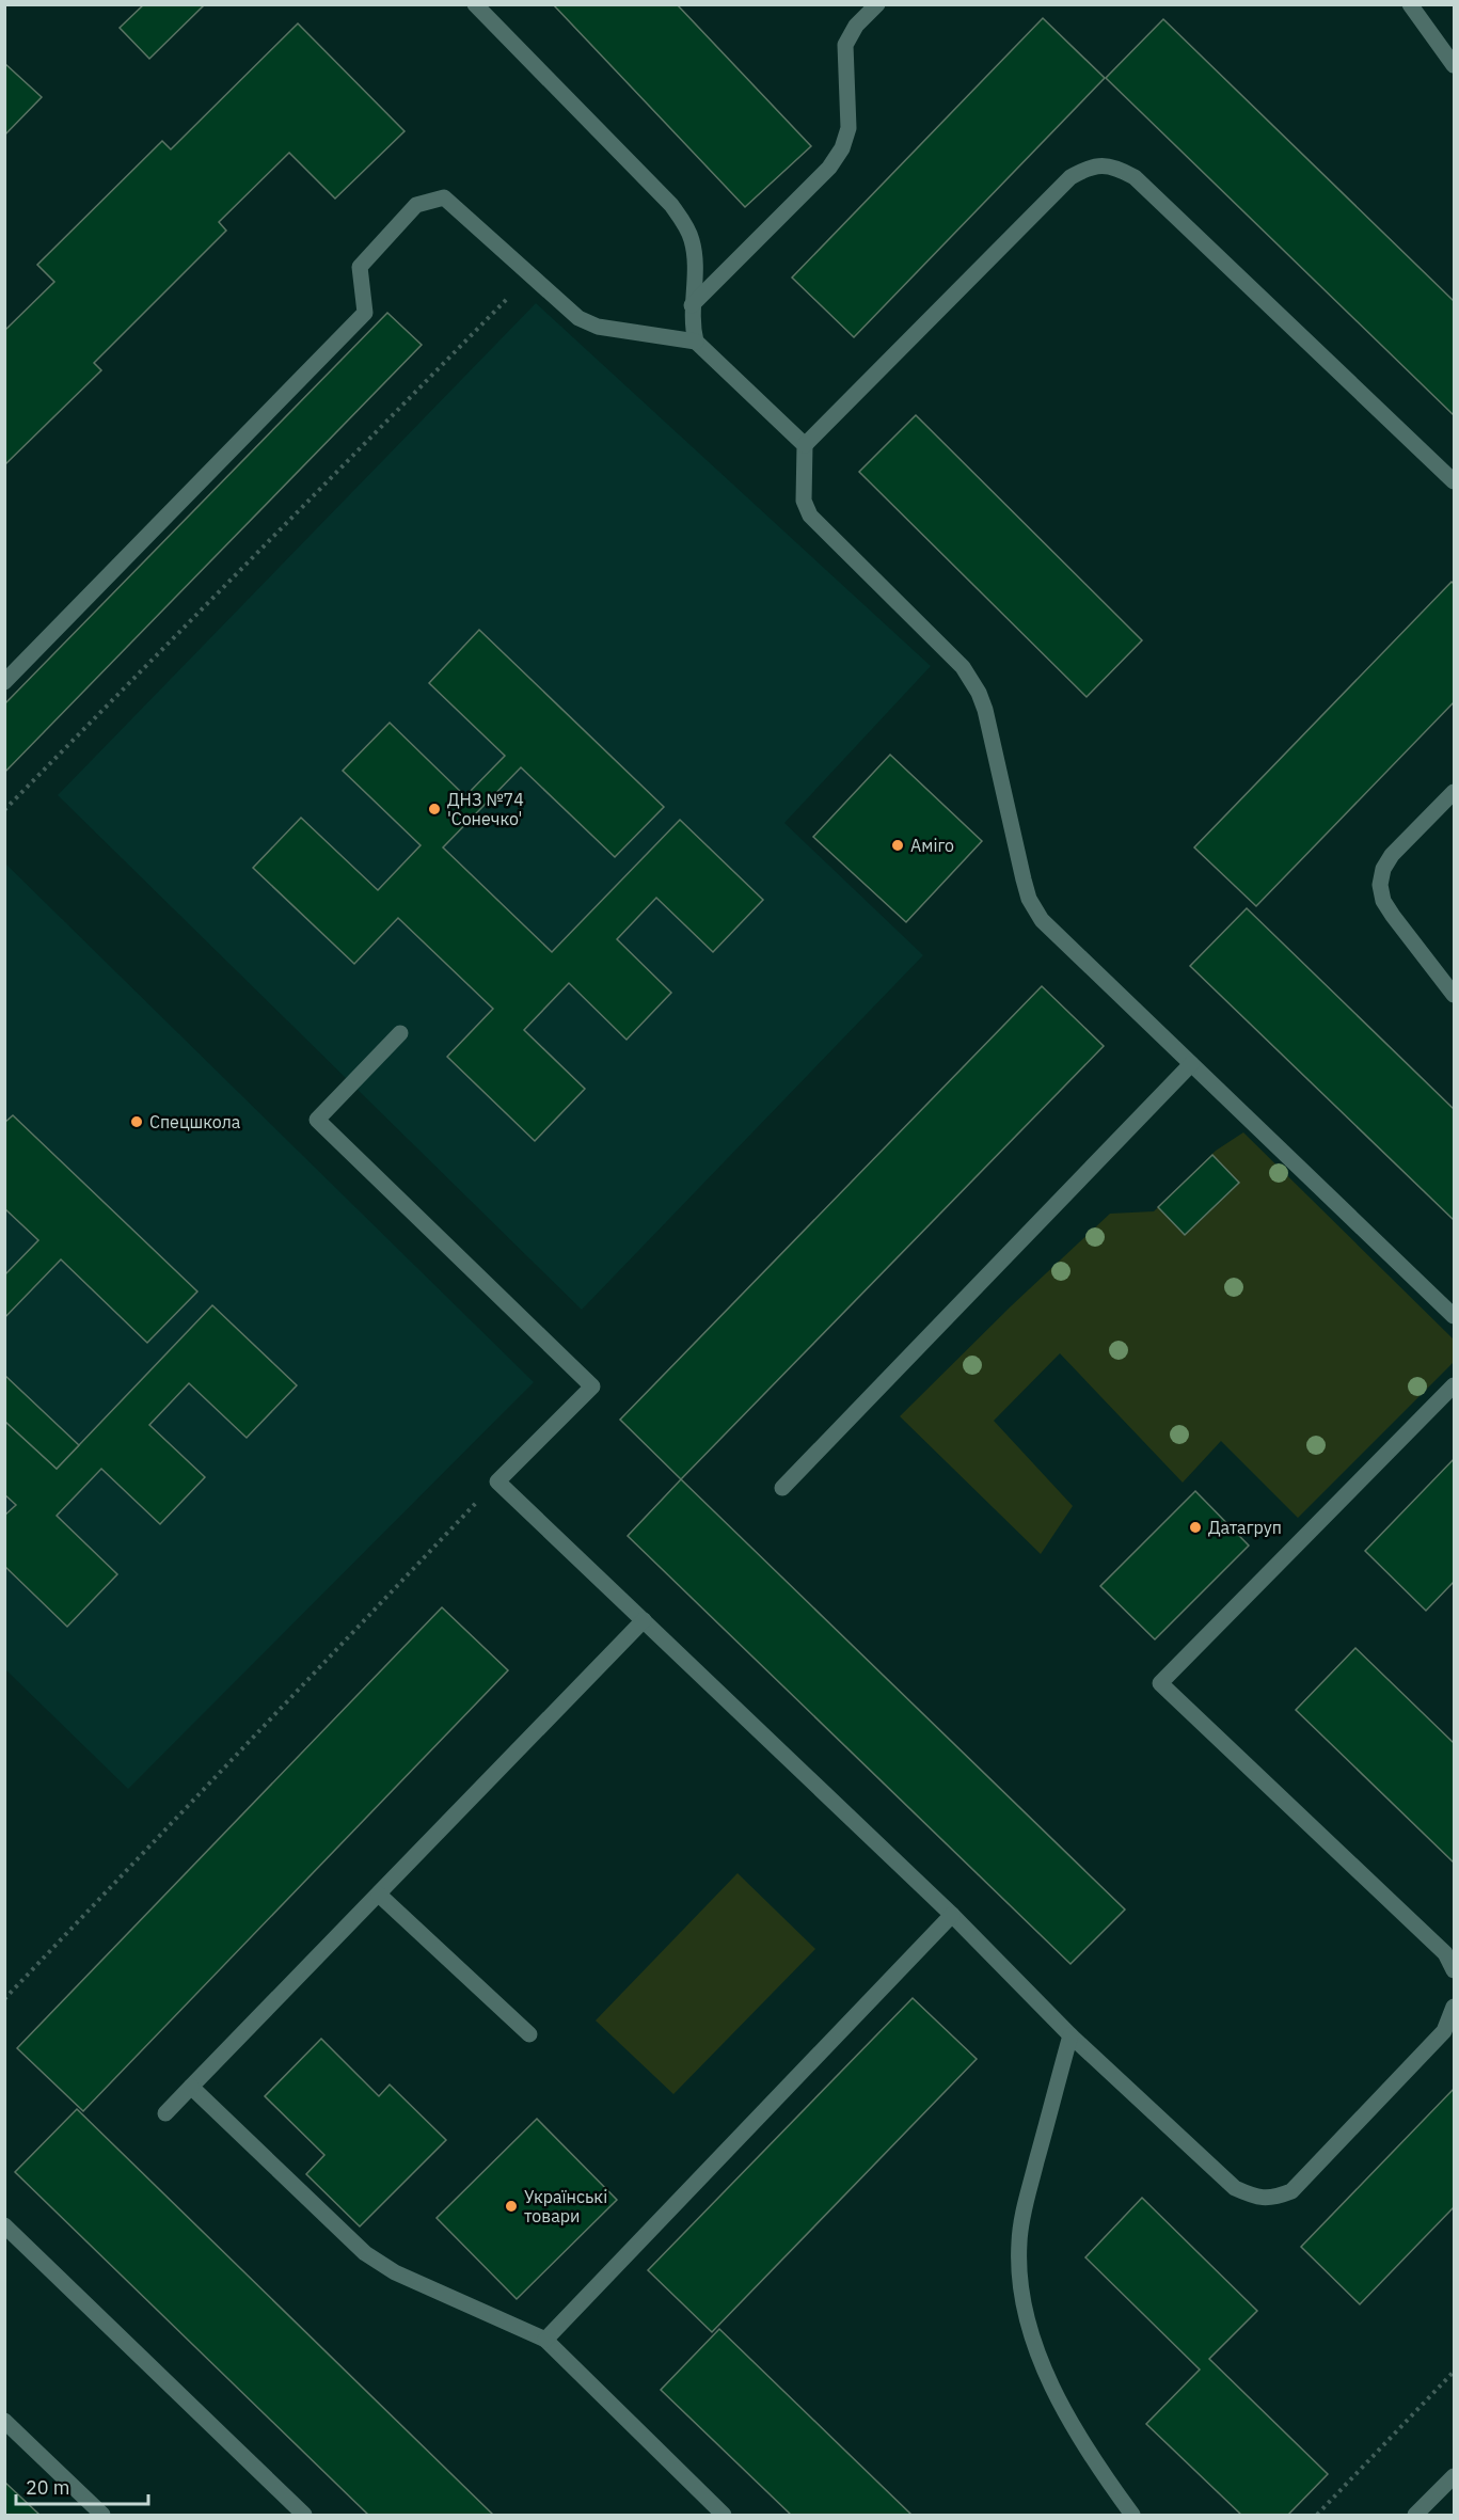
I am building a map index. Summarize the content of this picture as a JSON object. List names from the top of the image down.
{
  "places": [
    "ДНЗ №74 'Сонечко'",
    "Аміго",
    "Спецшкола",
    "Датагруп",
    "Українські товари"
  ],
  "scale_bar": "20 m"
}
